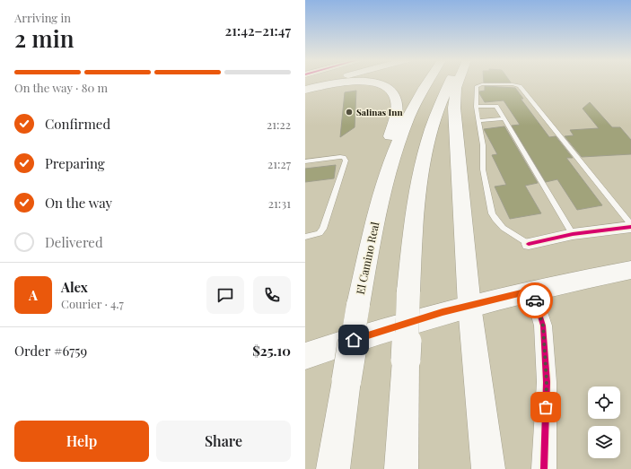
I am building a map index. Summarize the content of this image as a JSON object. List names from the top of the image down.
{
  "streets": {
    "highway": ["El Camino Real"]
  },
  "places": ["Salinas Inn"],
  "page": {
    "heading": ["2 min", "Arriving in", "21:42–21:47"],
    "panel": [
      "Alex",
      "Courier · 4.7",
      "Order #6759",
      "$25.10"
    ],
    "bar": "On the way · 80 m",
    "list": [
      ["Confirmed", "21:22"],
      ["Preparing", "21:27"],
      ["On the way", "21:31"],
      "Delivered"
    ],
    "round": "A",
    "buttons": ["Help", "Share"]
  }
}
